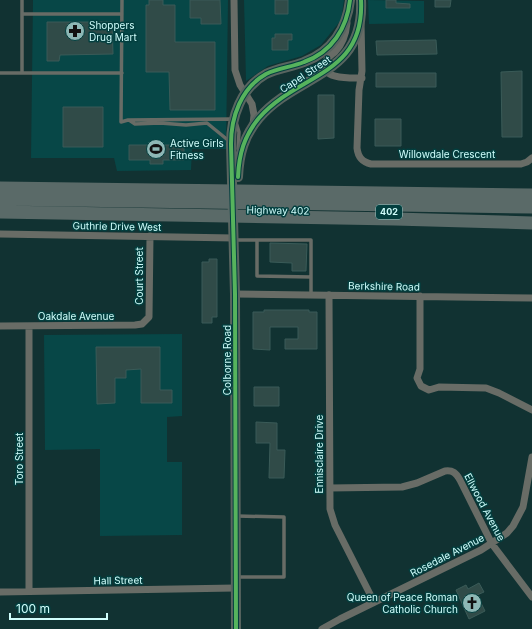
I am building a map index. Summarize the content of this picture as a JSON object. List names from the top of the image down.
{
  "streets": {
    "highway": ["Highway 402", "402"],
    "street": [
      "Capel Street",
      "Willowdale Crescent",
      "Guthrie Drive West",
      "Court Street",
      "Berkshire Road",
      "Oakdale Avenue",
      "Colborne Road",
      "Ennisclaire Drive",
      "Toro Street",
      "Ellwood Avenue",
      "Rosedale Avenue",
      "Hall Street"
    ]
  },
  "crossings": [
    ["Capel Street", "Willowdale Crescent"],
    ["Capel Street", "Colborne Road"],
    ["Highway 402", "Colborne Road"],
    ["Guthrie Drive West", "Court Street"],
    ["Guthrie Drive West", "Colborne Road"],
    ["Court Street", "Oakdale Avenue"],
    ["Berkshire Road", "Colborne Road"],
    ["Berkshire Road", "Ennisclaire Drive"],
    ["Oakdale Avenue", "Toro Street"],
    ["Colborne Road", "Hall Street"],
    ["Ennisclaire Drive", "Ellwood Avenue"],
    ["Ennisclaire Drive", "Rosedale Avenue"],
    ["Toro Street", "Hall Street"],
    ["Ellwood Avenue", "Rosedale Avenue"]
  ],
  "places": {
    "pharmacy": ["Shoppers Drug Mart"],
    "sports": ["Active Girls Fitness"],
    "church": ["Queen of Peace Roman Catholic Church"]
  },
  "scale_bar": "100 m"
}
